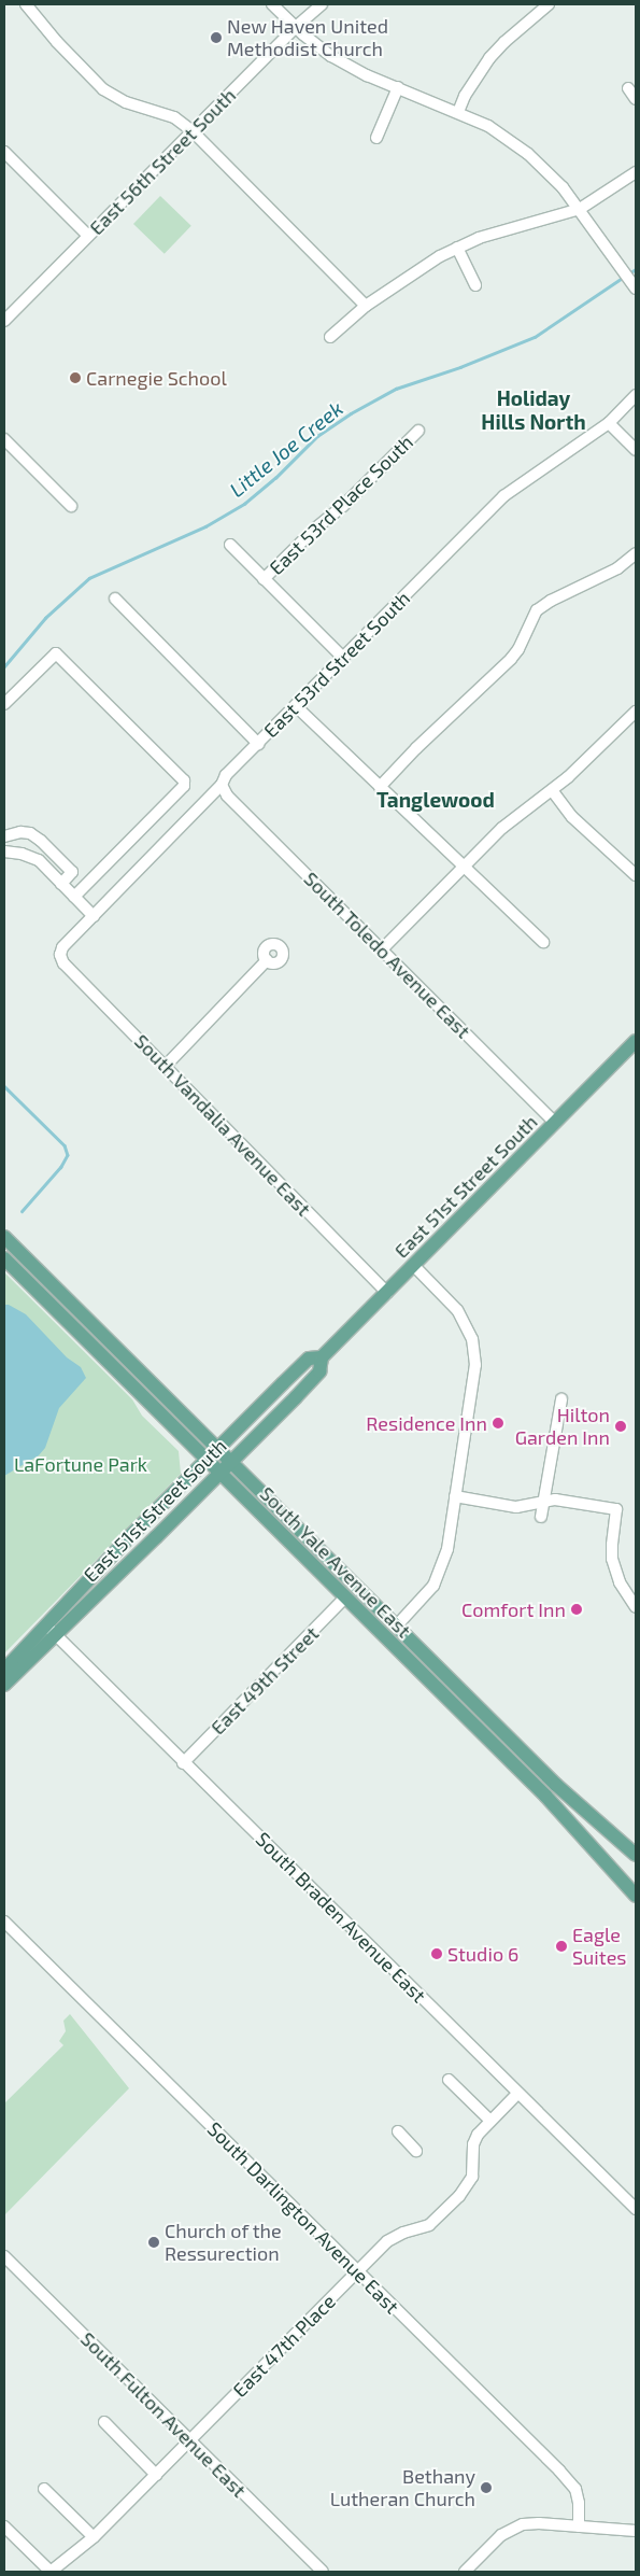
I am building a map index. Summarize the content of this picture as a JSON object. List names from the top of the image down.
{
  "streets": {
    "main road": ["East 51st Street South", "South Yale Avenue East"],
    "street": [
      "East 56th Street South",
      "East 53rd Place South",
      "East 53rd Street South",
      "South Toledo Avenue East",
      "South Vandalia Avenue East",
      "East 49th Street",
      "South Braden Avenue East",
      "South Darlington Avenue East",
      "East 47th Place",
      "South Fulton Avenue East"
    ]
  },
  "crossings": [
    ["East 53rd Street South", "South Toledo Avenue East"],
    ["East 53rd Street South", "South Vandalia Avenue East"],
    ["South Toledo Avenue East", "East 51st Street South"],
    ["South Vandalia Avenue East", "East 51st Street South"],
    ["East 51st Street South", "South Yale Avenue East"],
    ["East 51st Street South", "South Braden Avenue East"],
    ["South Yale Avenue East", "East 49th Street"],
    ["East 49th Street", "South Braden Avenue East"],
    ["South Braden Avenue East", "East 47th Place"],
    ["South Darlington Avenue East", "East 47th Place"],
    ["East 47th Place", "South Fulton Avenue East"]
  ],
  "districts": ["Holiday Hills North", "Tanglewood"],
  "water": ["Little Joe Creek"],
  "parks": ["LaFortune Park"],
  "places": [
    "New Haven United Methodist Church",
    "Carnegie School",
    "Residence Inn",
    "Hilton Garden Inn",
    "Comfort Inn",
    "Eagle Suites",
    "Studio 6",
    "Church of the Ressurection",
    "Bethany Lutheran Church"
  ]
}
